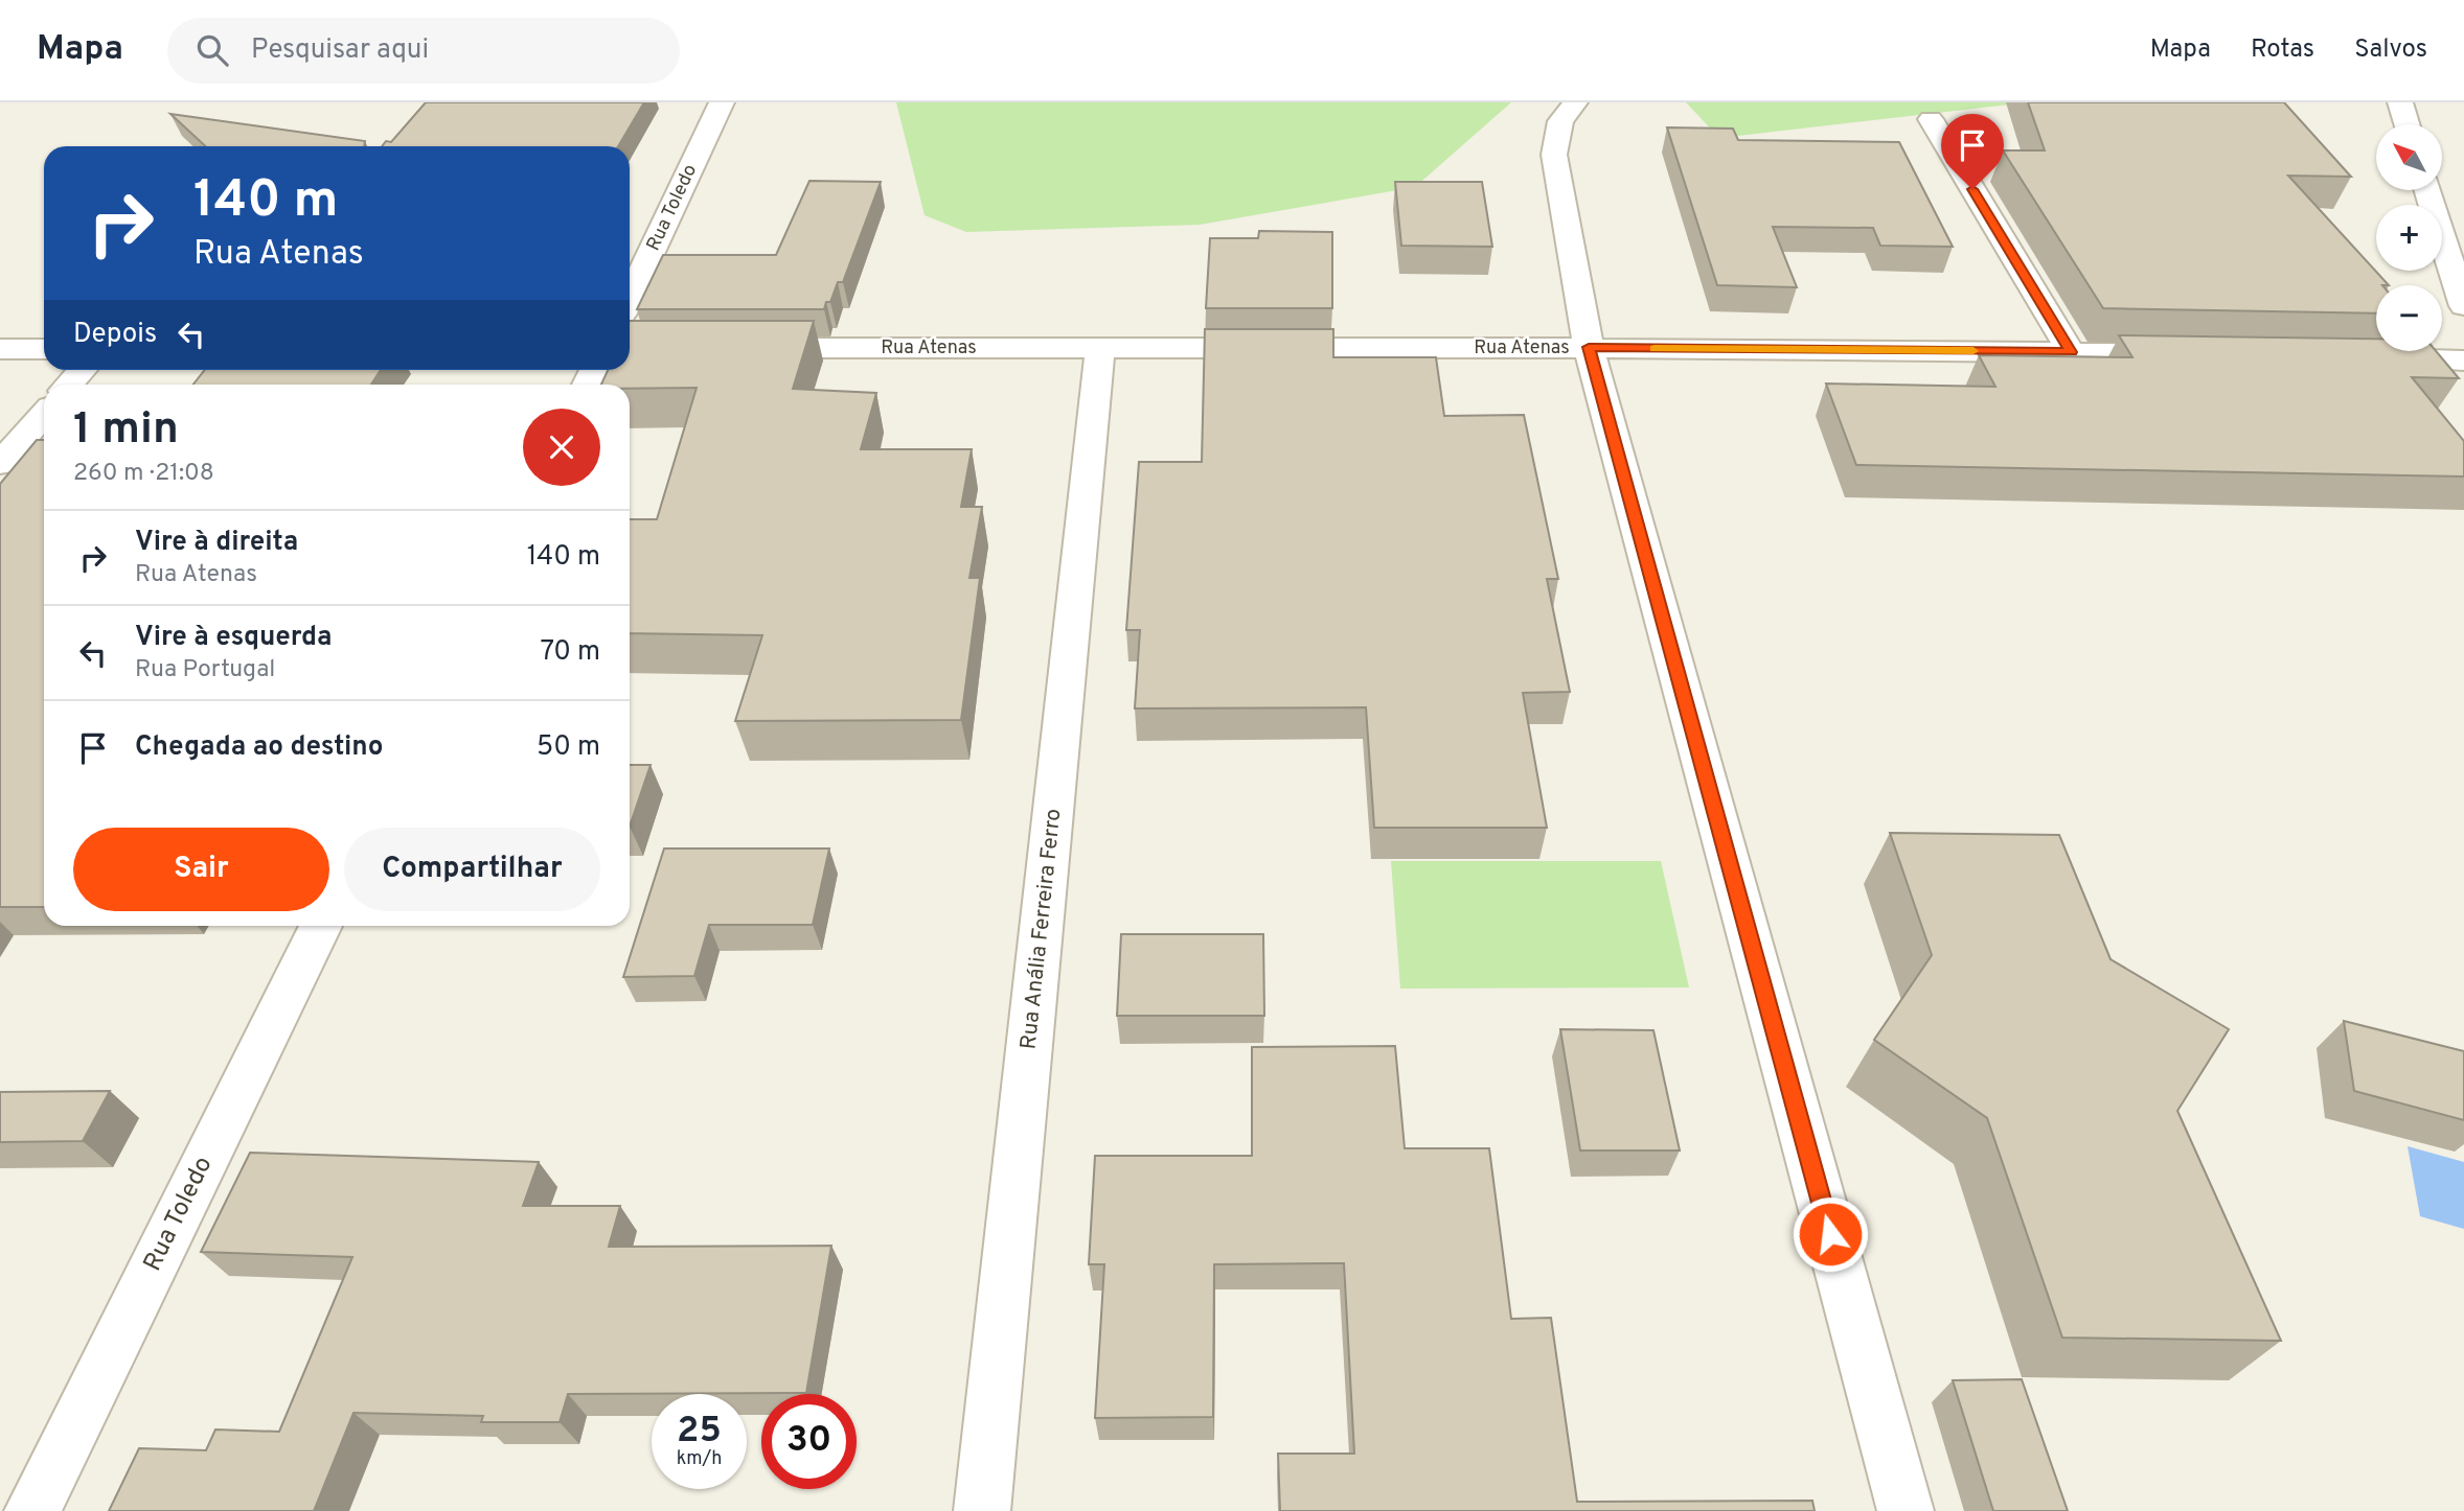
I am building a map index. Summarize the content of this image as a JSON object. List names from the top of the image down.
{
  "streets": {
    "street": ["Rua Toledo", "Rua Atenas", "Rua Anália Ferreira Ferro"]
  },
  "crossings": [
    ["Rua Atenas", "Rua Anália Ferreira Ferro"]
  ],
  "north": "top left",
  "page": {
    "header": "Mapa",
    "search": "Pesquisar aqui",
    "nav": ["Mapa", "Rotas", "Salvos"],
    "map_buttons": ["+", "−"],
    "turn": ["140 m", "Rua Atenas"],
    "then": "Depois",
    "heading": ["1 min", "260 m · 21:08"],
    "list": [
      {
        "name": "Vire à direita",
        "note": "Rua Atenas",
        "value": "140 m"
      },
      {
        "name": "Vire à esquerda",
        "note": "Rua Portugal",
        "value": "70 m"
      },
      {
        "name": "Chegada ao destino",
        "value": "50 m"
      }
    ],
    "buttons": ["Sair", "Compartilhar"],
    "speed": "25 km/h",
    "limit": "30"
  }
}
